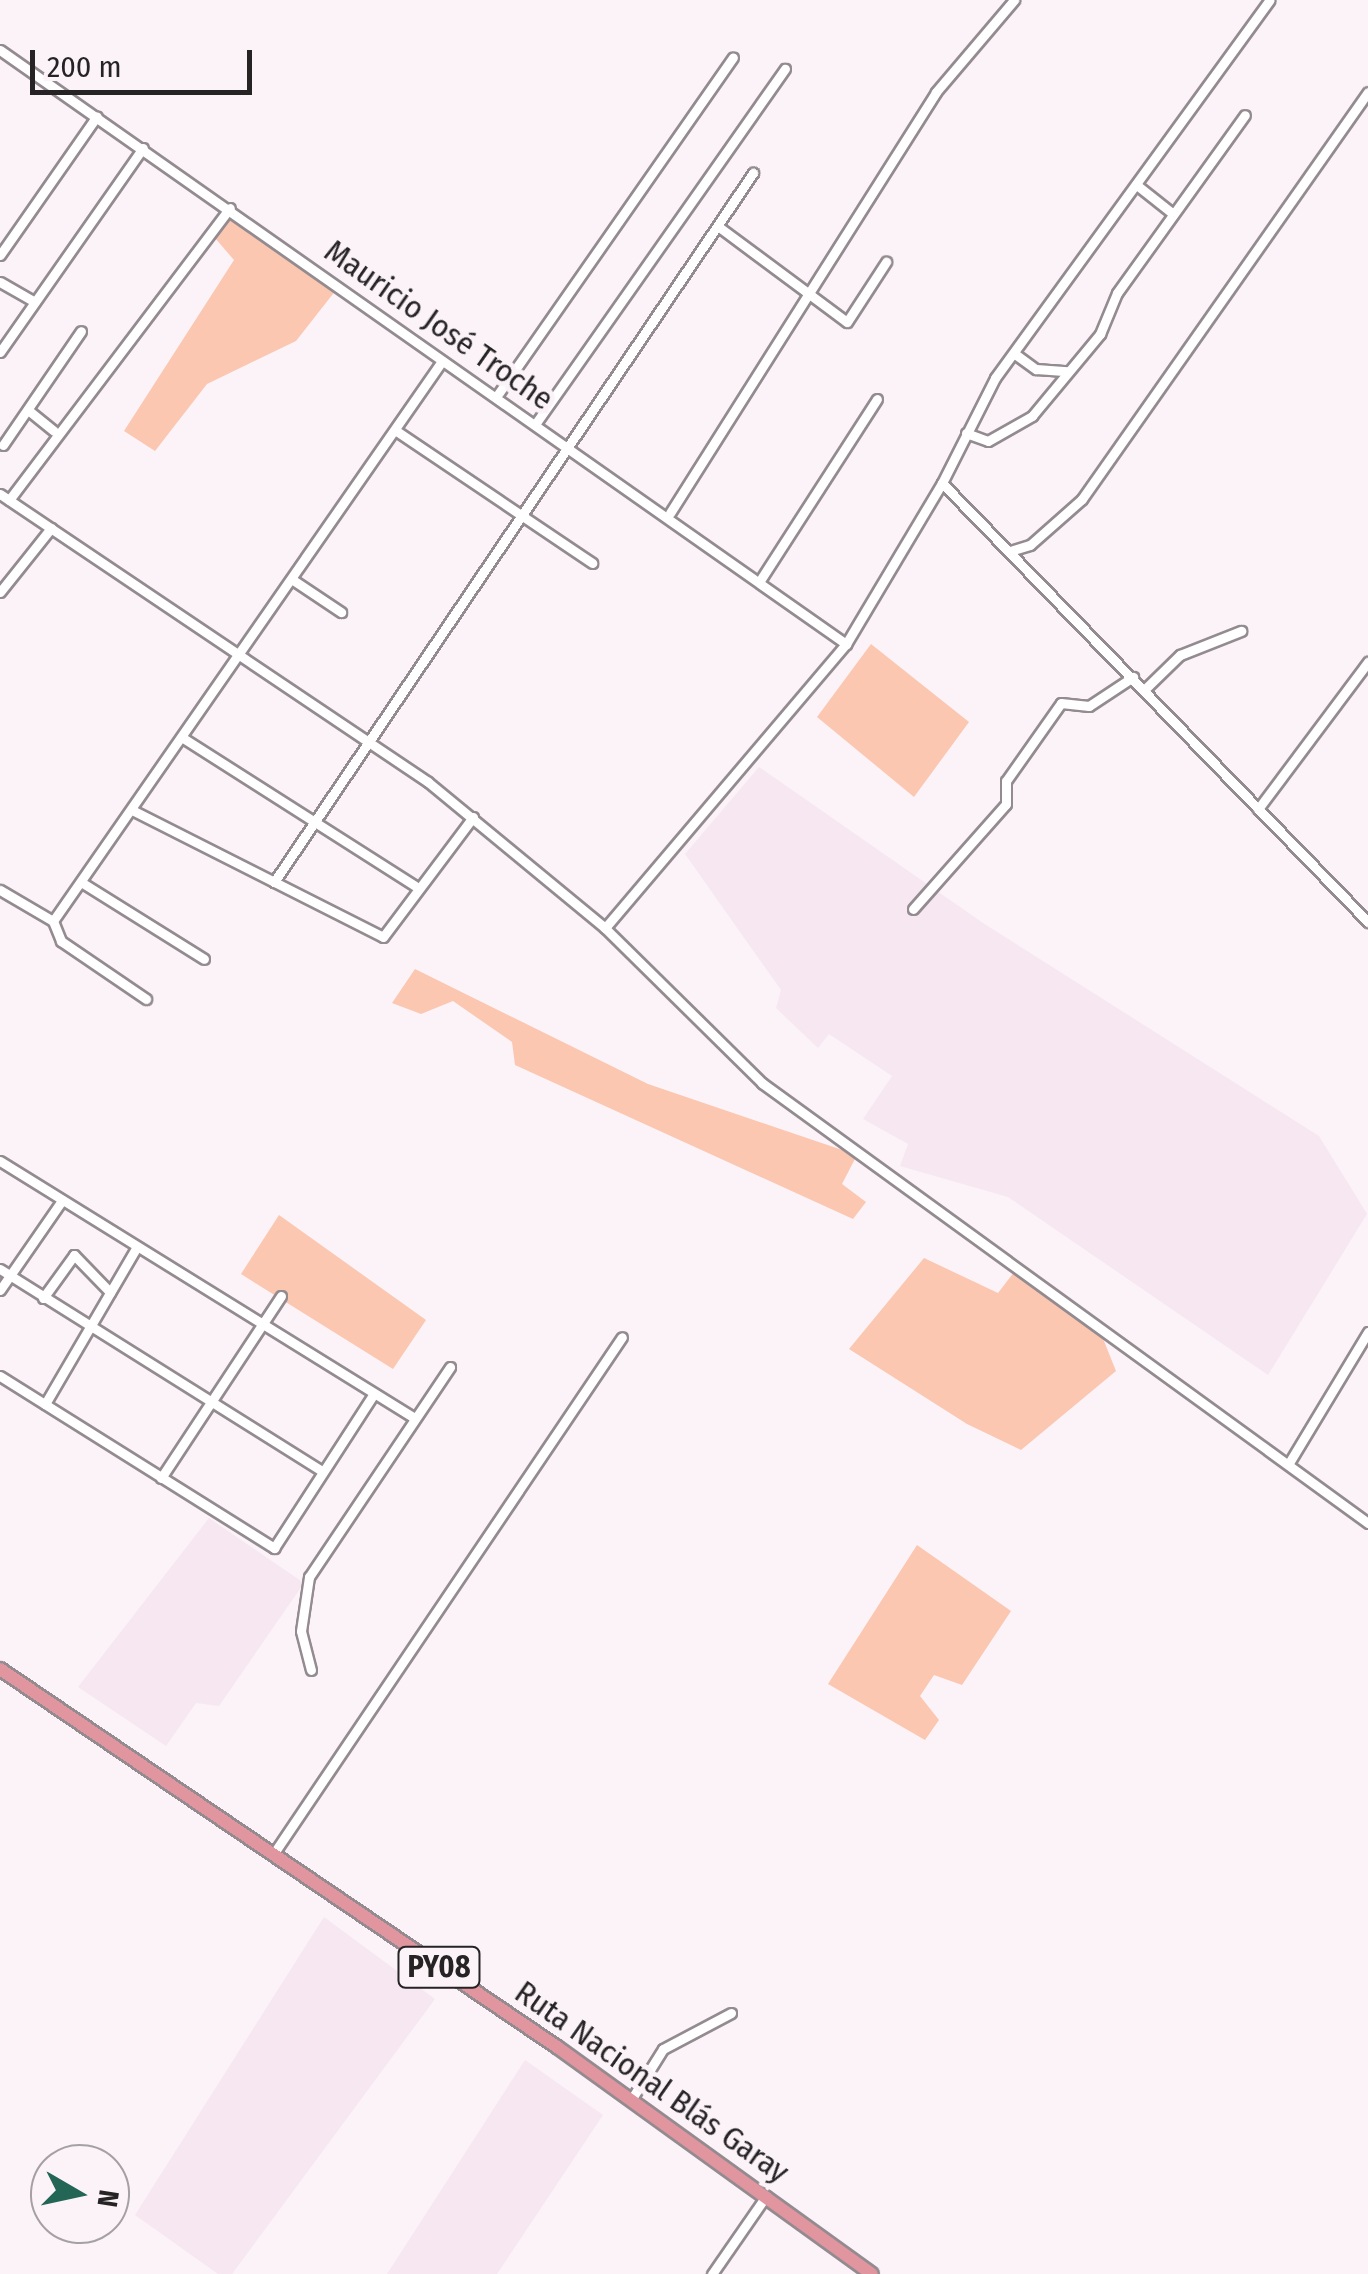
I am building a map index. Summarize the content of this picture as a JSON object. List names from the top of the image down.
{
  "streets": {
    "highway": ["PY08", "Ruta Nacional Blás Garay"],
    "street": ["Mauricio José Troche"]
  },
  "scale_bar": "200 m",
  "north": "right"
}
